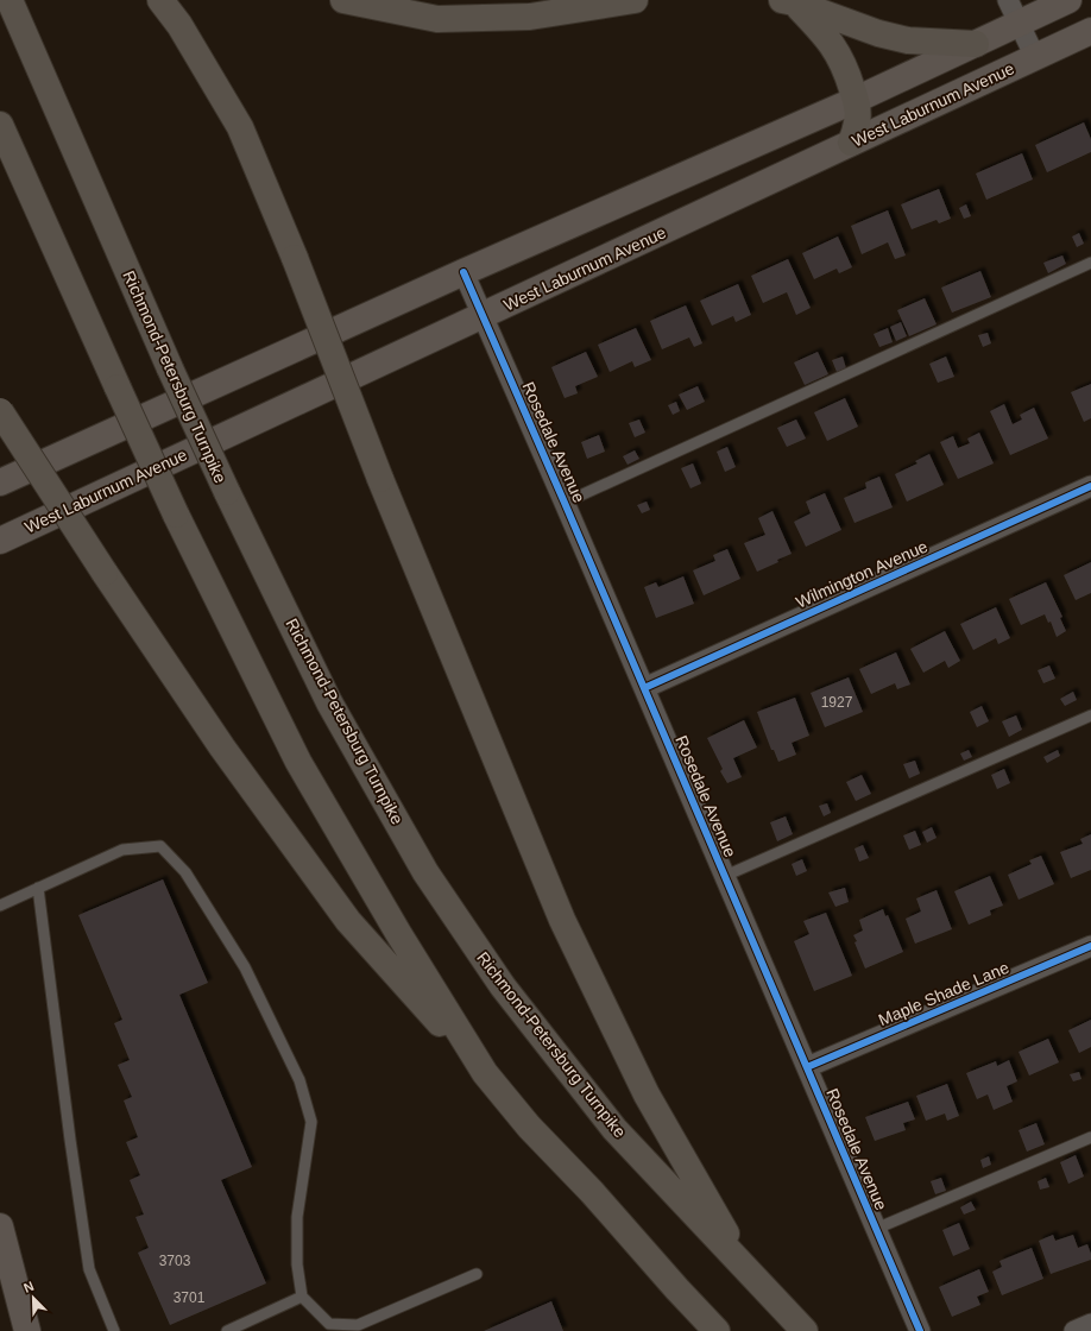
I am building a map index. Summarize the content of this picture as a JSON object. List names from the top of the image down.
{
  "streets": {
    "highway": ["Richmond-Petersburg Turnpike"],
    "main road": ["West Laburnum Avenue"],
    "street": ["Rosedale Avenue", "Wilmington Avenue", "Maple Shade Lane"]
  },
  "crossings": [
    ["West Laburnum Avenue", "Rosedale Avenue"],
    ["Rosedale Avenue", "Wilmington Avenue"],
    ["Rosedale Avenue", "Maple Shade Lane"]
  ],
  "house_numbers": ["1927", "3703", "3701"],
  "north": "top left"
}
